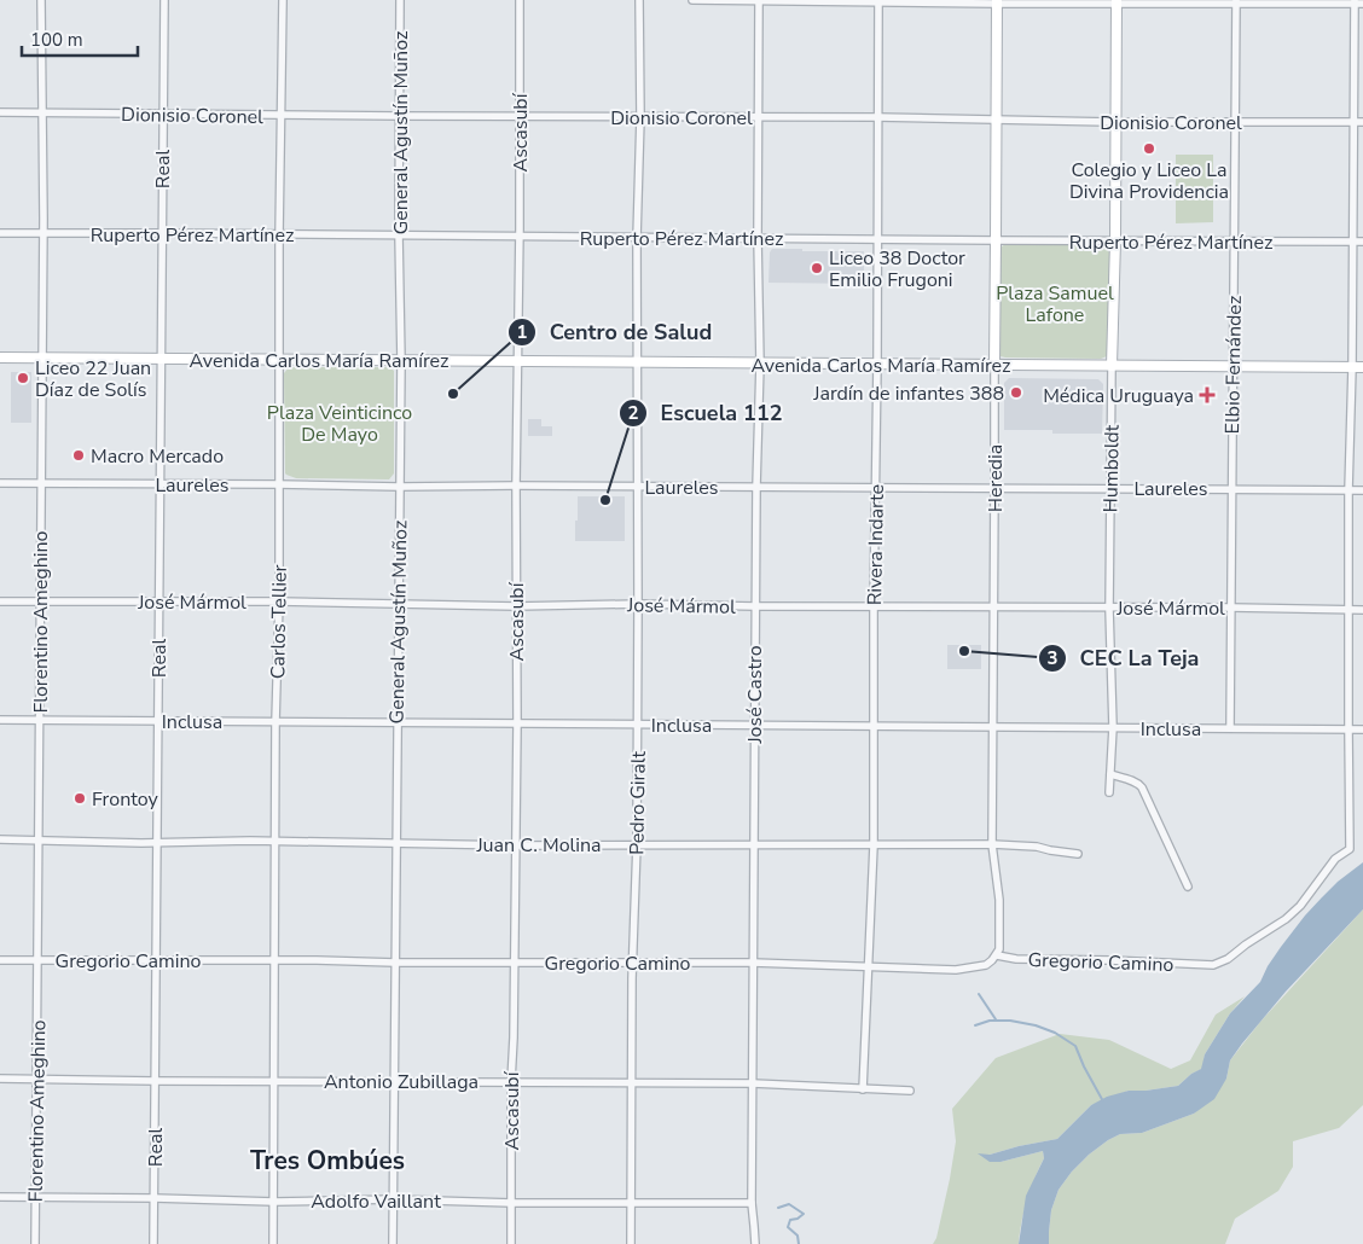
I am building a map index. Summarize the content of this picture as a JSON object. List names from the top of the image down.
{
  "streets": {
    "main road": ["Avenida Carlos María Ramírez", "Humboldt", "Heredia"],
    "street": [
      "Dionisio Coronel",
      "General Agustín Muñoz",
      "Ascasubí",
      "Real",
      "Ruperto Pérez Martínez",
      "Elbio Fernández",
      "Laureles",
      "Rivera Indarte",
      "José Mármol",
      "Florentino Ameghino",
      "Carlos Tellier",
      "José Castro",
      "Inclusa",
      "Pedro Giralt",
      "Juan C. Molina",
      "Gregorio Camino",
      "Antonio Zubillaga",
      "Adolfo Vaillant"
    ]
  },
  "crossings": [
    ["Dionisio Coronel", "General Agustín Muñoz"],
    ["Dionisio Coronel", "Ascasubí"],
    ["Dionisio Coronel", "Real"],
    ["Dionisio Coronel", "Elbio Fernández"],
    ["Dionisio Coronel", "Humboldt"],
    ["Dionisio Coronel", "Heredia"],
    ["Dionisio Coronel", "Rivera Indarte"],
    ["Dionisio Coronel", "Florentino Ameghino"],
    ["Dionisio Coronel", "Carlos Tellier"],
    ["Dionisio Coronel", "José Castro"],
    ["Dionisio Coronel", "Pedro Giralt"],
    ["General Agustín Muñoz", "Ruperto Pérez Martínez"],
    ["General Agustín Muñoz", "Avenida Carlos María Ramírez"],
    ["General Agustín Muñoz", "Laureles"],
    ["General Agustín Muñoz", "José Mármol"],
    ["General Agustín Muñoz", "Inclusa"],
    ["General Agustín Muñoz", "Juan C. Molina"],
    ["General Agustín Muñoz", "Gregorio Camino"],
    ["General Agustín Muñoz", "Antonio Zubillaga"],
    ["General Agustín Muñoz", "Adolfo Vaillant"],
    ["Ascasubí", "Ruperto Pérez Martínez"],
    ["Ascasubí", "Avenida Carlos María Ramírez"],
    ["Ascasubí", "Laureles"],
    ["Ascasubí", "José Mármol"],
    ["Ascasubí", "Inclusa"],
    ["Ascasubí", "Juan C. Molina"],
    ["Ascasubí", "Gregorio Camino"],
    ["Ascasubí", "Antonio Zubillaga"],
    ["Ascasubí", "Adolfo Vaillant"],
    ["Real", "Ruperto Pérez Martínez"],
    ["Real", "Avenida Carlos María Ramírez"],
    ["Real", "Laureles"],
    ["Real", "José Mármol"],
    ["Real", "Inclusa"],
    ["Real", "Juan C. Molina"],
    ["Real", "Gregorio Camino"],
    ["Real", "Antonio Zubillaga"],
    ["Real", "Adolfo Vaillant"],
    ["Ruperto Pérez Martínez", "Elbio Fernández"],
    ["Ruperto Pérez Martínez", "Humboldt"],
    ["Ruperto Pérez Martínez", "Heredia"],
    ["Ruperto Pérez Martínez", "Rivera Indarte"],
    ["Ruperto Pérez Martínez", "Florentino Ameghino"],
    ["Ruperto Pérez Martínez", "Carlos Tellier"],
    ["Ruperto Pérez Martínez", "José Castro"],
    ["Ruperto Pérez Martínez", "Pedro Giralt"],
    ["Avenida Carlos María Ramírez", "Elbio Fernández"],
    ["Avenida Carlos María Ramírez", "Humboldt"],
    ["Avenida Carlos María Ramírez", "Heredia"],
    ["Avenida Carlos María Ramírez", "Rivera Indarte"],
    ["Avenida Carlos María Ramírez", "Florentino Ameghino"],
    ["Avenida Carlos María Ramírez", "Carlos Tellier"],
    ["Avenida Carlos María Ramírez", "José Castro"],
    ["Avenida Carlos María Ramírez", "Pedro Giralt"],
    ["Elbio Fernández", "Laureles"],
    ["Elbio Fernández", "José Mármol"],
    ["Elbio Fernández", "Inclusa"],
    ["Humboldt", "Laureles"],
    ["Humboldt", "José Mármol"],
    ["Humboldt", "Inclusa"],
    ["Heredia", "Laureles"],
    ["Heredia", "José Mármol"],
    ["Heredia", "Inclusa"],
    ["Heredia", "Juan C. Molina"],
    ["Heredia", "Gregorio Camino"],
    ["Laureles", "Rivera Indarte"],
    ["Laureles", "Florentino Ameghino"],
    ["Laureles", "Carlos Tellier"],
    ["Laureles", "José Castro"],
    ["Laureles", "Pedro Giralt"],
    ["Rivera Indarte", "José Mármol"],
    ["Rivera Indarte", "Inclusa"],
    ["Rivera Indarte", "Juan C. Molina"],
    ["Rivera Indarte", "Gregorio Camino"],
    ["Rivera Indarte", "Antonio Zubillaga"],
    ["José Mármol", "Florentino Ameghino"],
    ["José Mármol", "Carlos Tellier"],
    ["José Mármol", "José Castro"],
    ["José Mármol", "Pedro Giralt"],
    ["Florentino Ameghino", "Inclusa"],
    ["Florentino Ameghino", "Juan C. Molina"],
    ["Florentino Ameghino", "Gregorio Camino"],
    ["Florentino Ameghino", "Antonio Zubillaga"],
    ["Florentino Ameghino", "Adolfo Vaillant"],
    ["Carlos Tellier", "Inclusa"],
    ["Carlos Tellier", "Juan C. Molina"],
    ["Carlos Tellier", "Gregorio Camino"],
    ["Carlos Tellier", "Antonio Zubillaga"],
    ["Carlos Tellier", "Adolfo Vaillant"],
    ["José Castro", "Inclusa"],
    ["José Castro", "Juan C. Molina"],
    ["José Castro", "Gregorio Camino"],
    ["José Castro", "Antonio Zubillaga"],
    ["José Castro", "Adolfo Vaillant"],
    ["Inclusa", "Pedro Giralt"],
    ["Inclusa", "Gregorio Camino"],
    ["Pedro Giralt", "Juan C. Molina"],
    ["Pedro Giralt", "Gregorio Camino"],
    ["Pedro Giralt", "Antonio Zubillaga"],
    ["Pedro Giralt", "Adolfo Vaillant"]
  ],
  "districts": ["Tres Ombúes"],
  "parks": ["Plaza Samuel Lafone", "Plaza Veinticinco De Mayo"],
  "places": {
    "other": [
      "Colegio y Liceo La Divina Providencia",
      "Liceo 38 Doctor Emilio Frugoni",
      "Liceo 22 Juan Díaz de Solís",
      "Jardín de infantes 388",
      "Centro de Salud",
      "Macro Mercado",
      "Escuela 112",
      "CEC La Teja",
      "Frontoy"
    ],
    "health": ["Médica Uruguaya"]
  },
  "scale_bar": "100 m"
}
